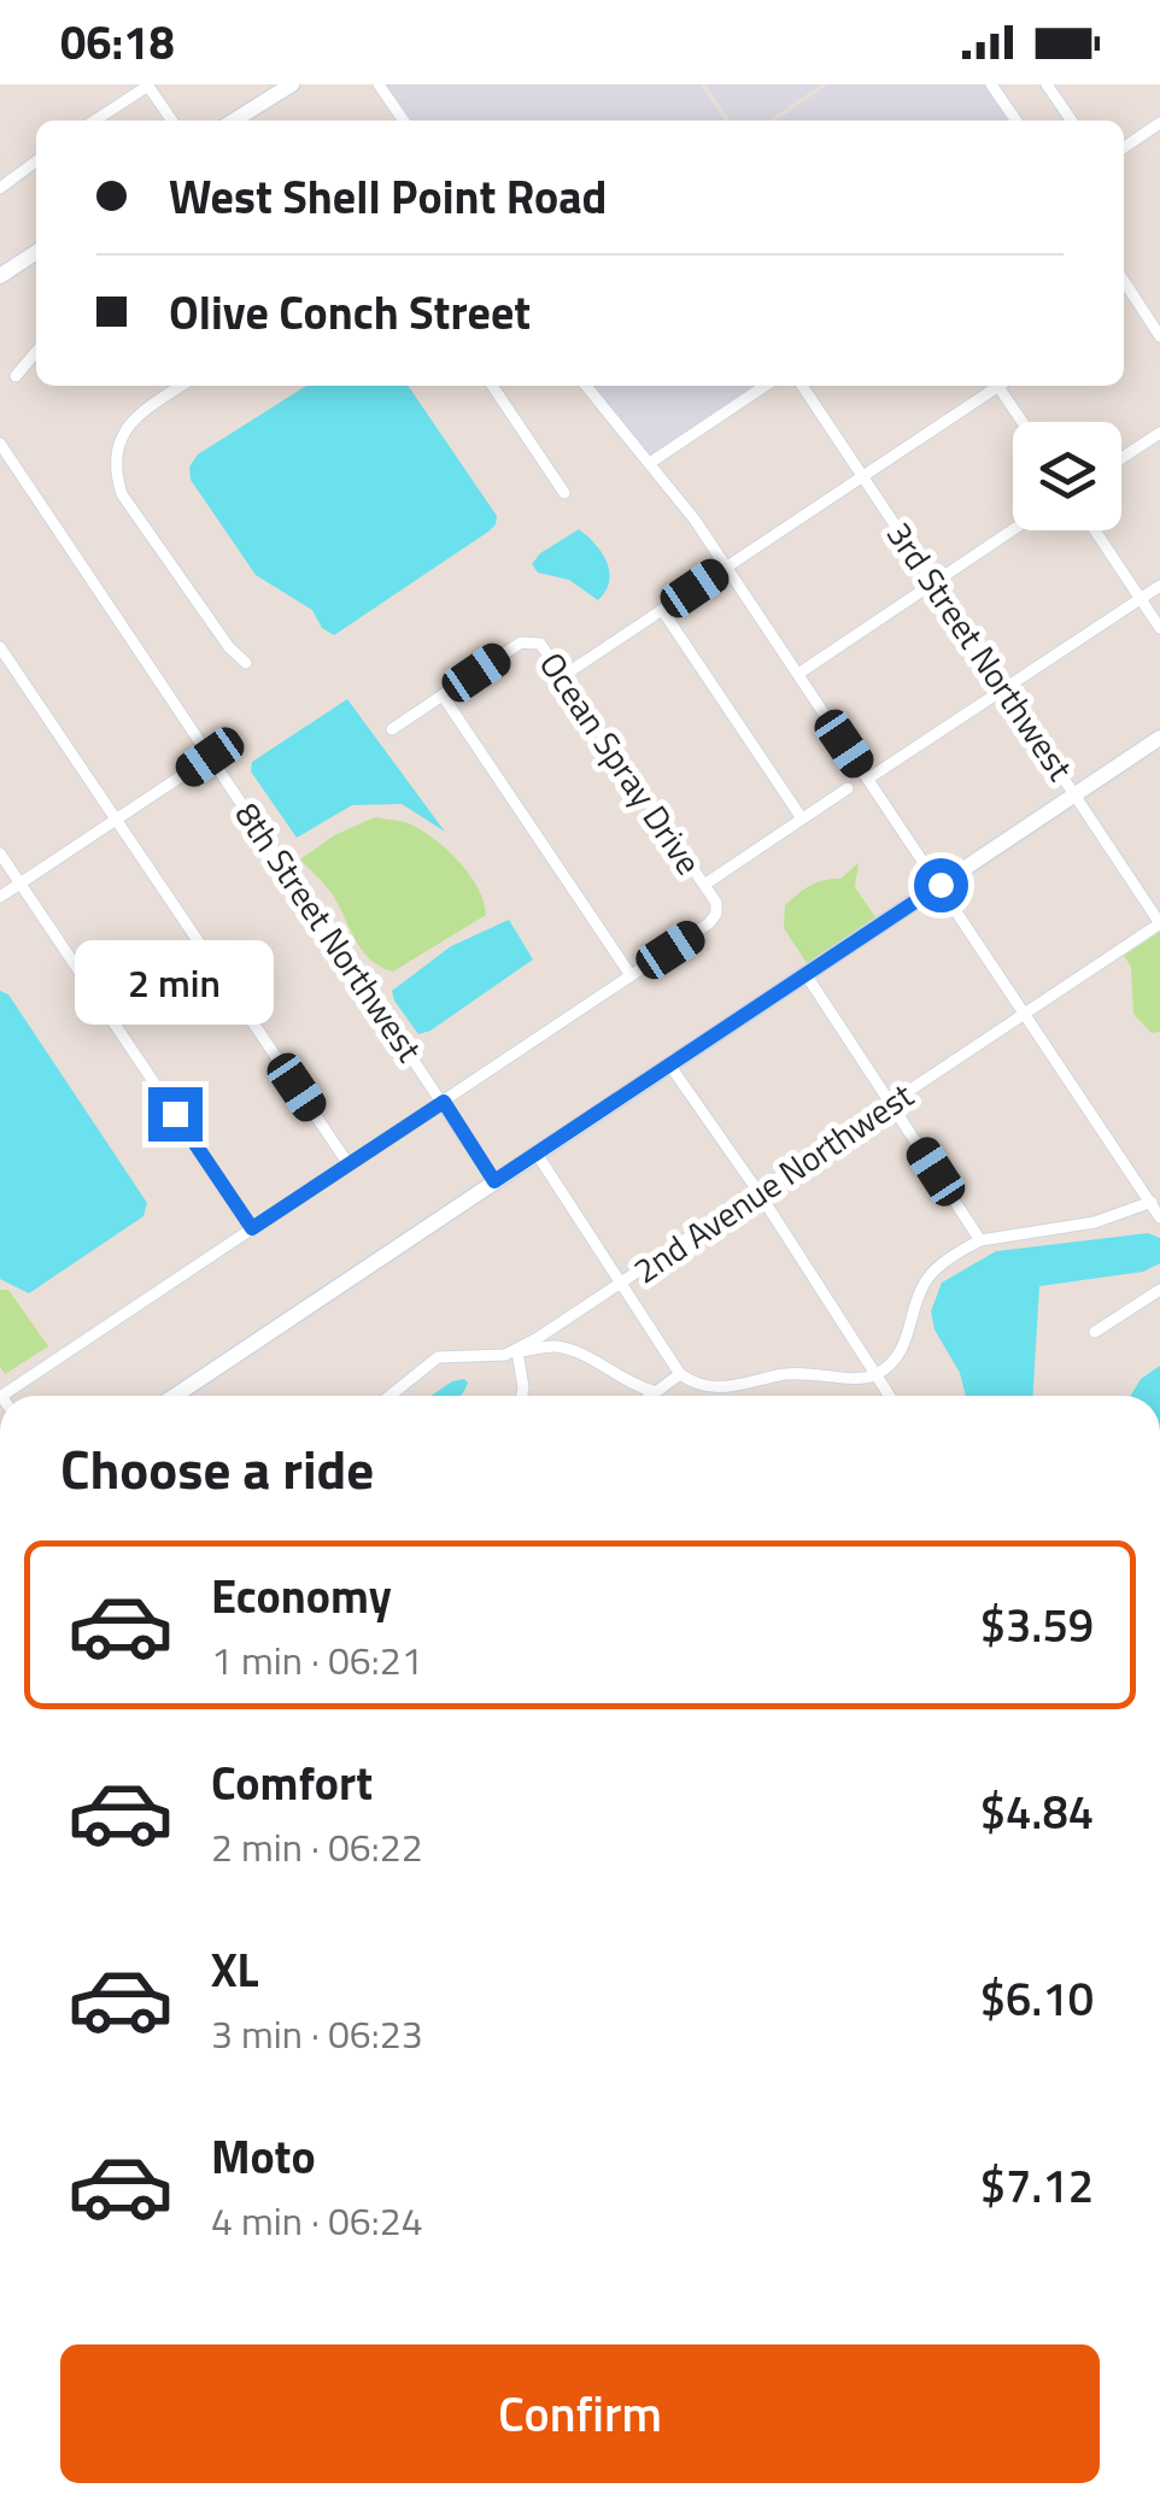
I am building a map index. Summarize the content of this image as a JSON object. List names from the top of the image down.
{
  "streets": {
    "street": [
      "3rd Street Northwest",
      "Ocean Spray Drive",
      "8th Street Northwest",
      "2nd Avenue Northwest"
    ]
  },
  "crossings": [
    ["3rd Street Northwest", "2nd Avenue Northwest"],
    ["Ocean Spray Drive", "8th Street Northwest"]
  ],
  "page": {
    "status": "06:18",
    "banner": ["West Shell Point Road", "Olive Conch Street"],
    "bubble": "2 min",
    "heading": "Choose a ride",
    "list": [
      {
        "name": "Economy",
        "note": "1 min · 06:21",
        "value": "$3.59"
      },
      {
        "name": "Comfort",
        "note": "2 min · 06:22",
        "value": "$4.84"
      },
      {
        "name": "XL",
        "note": "3 min · 06:23",
        "value": "$6.10"
      },
      {
        "name": "Moto",
        "note": "4 min · 06:24",
        "value": "$7.12"
      }
    ],
    "buttons": "Confirm"
  }
}
